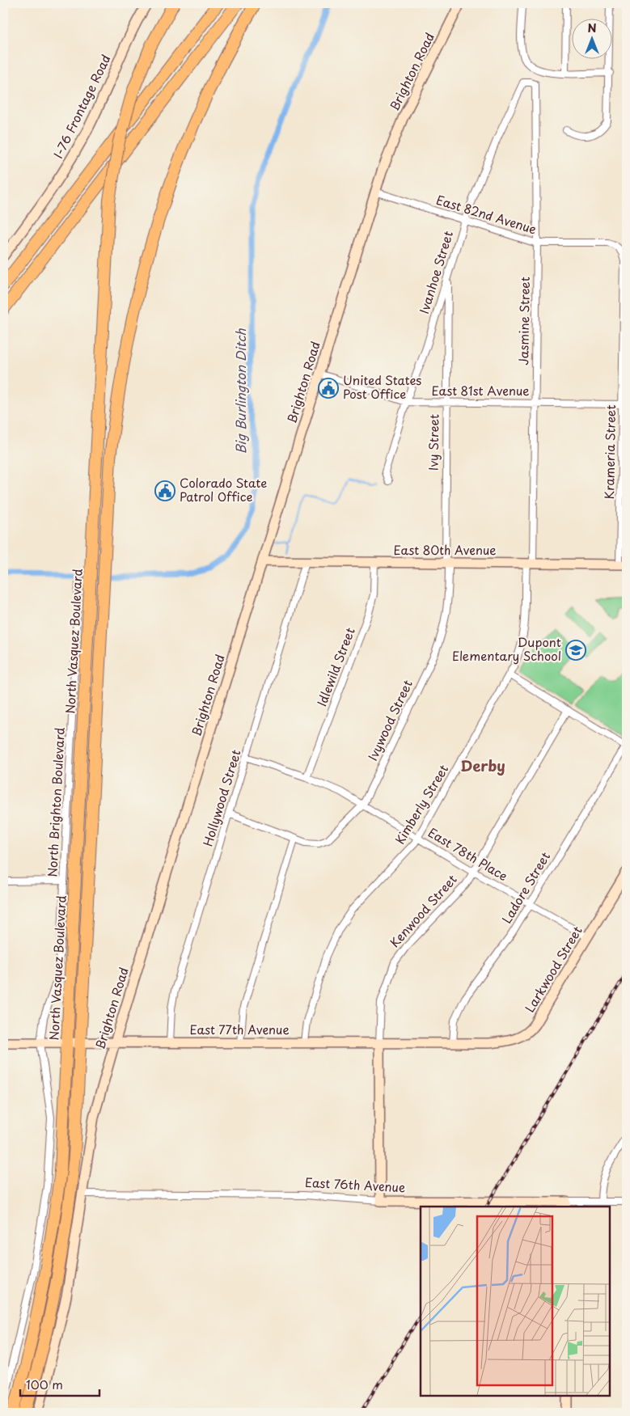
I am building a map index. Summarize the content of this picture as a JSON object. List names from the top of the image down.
{
  "streets": {
    "highway": ["North Vasquez Boulevard"],
    "street": [
      "Brighton Road",
      "I-76 Frontage Road",
      "East 82nd Avenue",
      "Ivanhoe Street",
      "Jasmine Street",
      "East 81st Avenue",
      "Ivy Street",
      "Krameria Street",
      "East 80th Avenue",
      "Idlewild Street",
      "Ivywood Street",
      "Hollywood Street",
      "North Brighton Boulevard",
      "Kimberly Street",
      "East 78th Place",
      "Ladore Street",
      "Kenwood Street",
      "Larkwood Street",
      "East 77th Avenue",
      "East 76th Avenue"
    ]
  },
  "crossings": [
    ["Brighton Road", "East 82nd Avenue"],
    ["Brighton Road", "East 81st Avenue"],
    ["Brighton Road", "East 80th Avenue"],
    ["Brighton Road", "East 77th Avenue"],
    ["Brighton Road", "East 76th Avenue"],
    ["East 82nd Avenue", "Ivanhoe Street"],
    ["East 82nd Avenue", "Jasmine Street"],
    ["East 82nd Avenue", "Krameria Street"],
    ["Ivanhoe Street", "Jasmine Street"],
    ["Ivanhoe Street", "East 81st Avenue"],
    ["Ivanhoe Street", "Ivy Street"],
    ["Jasmine Street", "East 81st Avenue"],
    ["Jasmine Street", "East 80th Avenue"],
    ["Jasmine Street", "Kimberly Street"],
    ["East 81st Avenue", "Ivy Street"],
    ["East 81st Avenue", "Krameria Street"],
    ["Ivy Street", "East 80th Avenue"],
    ["Ivy Street", "Ivywood Street"],
    ["Krameria Street", "East 80th Avenue"],
    ["East 80th Avenue", "Idlewild Street"],
    ["East 80th Avenue", "Ivywood Street"],
    ["East 80th Avenue", "Hollywood Street"],
    ["East 80th Avenue", "Kimberly Street"],
    ["North Vasquez Boulevard", "East 77th Avenue"],
    ["Idlewild Street", "East 78th Place"],
    ["Ivywood Street", "Hollywood Street"],
    ["Ivywood Street", "East 78th Place"],
    ["Hollywood Street", "East 78th Place"],
    ["Hollywood Street", "East 77th Avenue"],
    ["North Brighton Boulevard", "East 77th Avenue"],
    ["Kimberly Street", "East 78th Place"],
    ["Kimberly Street", "East 77th Avenue"],
    ["East 78th Place", "Ladore Street"],
    ["East 78th Place", "Kenwood Street"],
    ["East 78th Place", "Larkwood Street"],
    ["Ladore Street", "East 77th Avenue"],
    ["Kenwood Street", "East 77th Avenue"],
    ["Kenwood Street", "East 76th Avenue"],
    ["Larkwood Street", "East 77th Avenue"]
  ],
  "districts": ["Derby"],
  "water": ["Big Burlington Ditch"],
  "places": {
    "public building": ["United States Post Office", "Colorado State Patrol Office"],
    "school or university": ["Dupont Elementary School"]
  },
  "scale_bar": "100 m",
  "north": "top"
}
